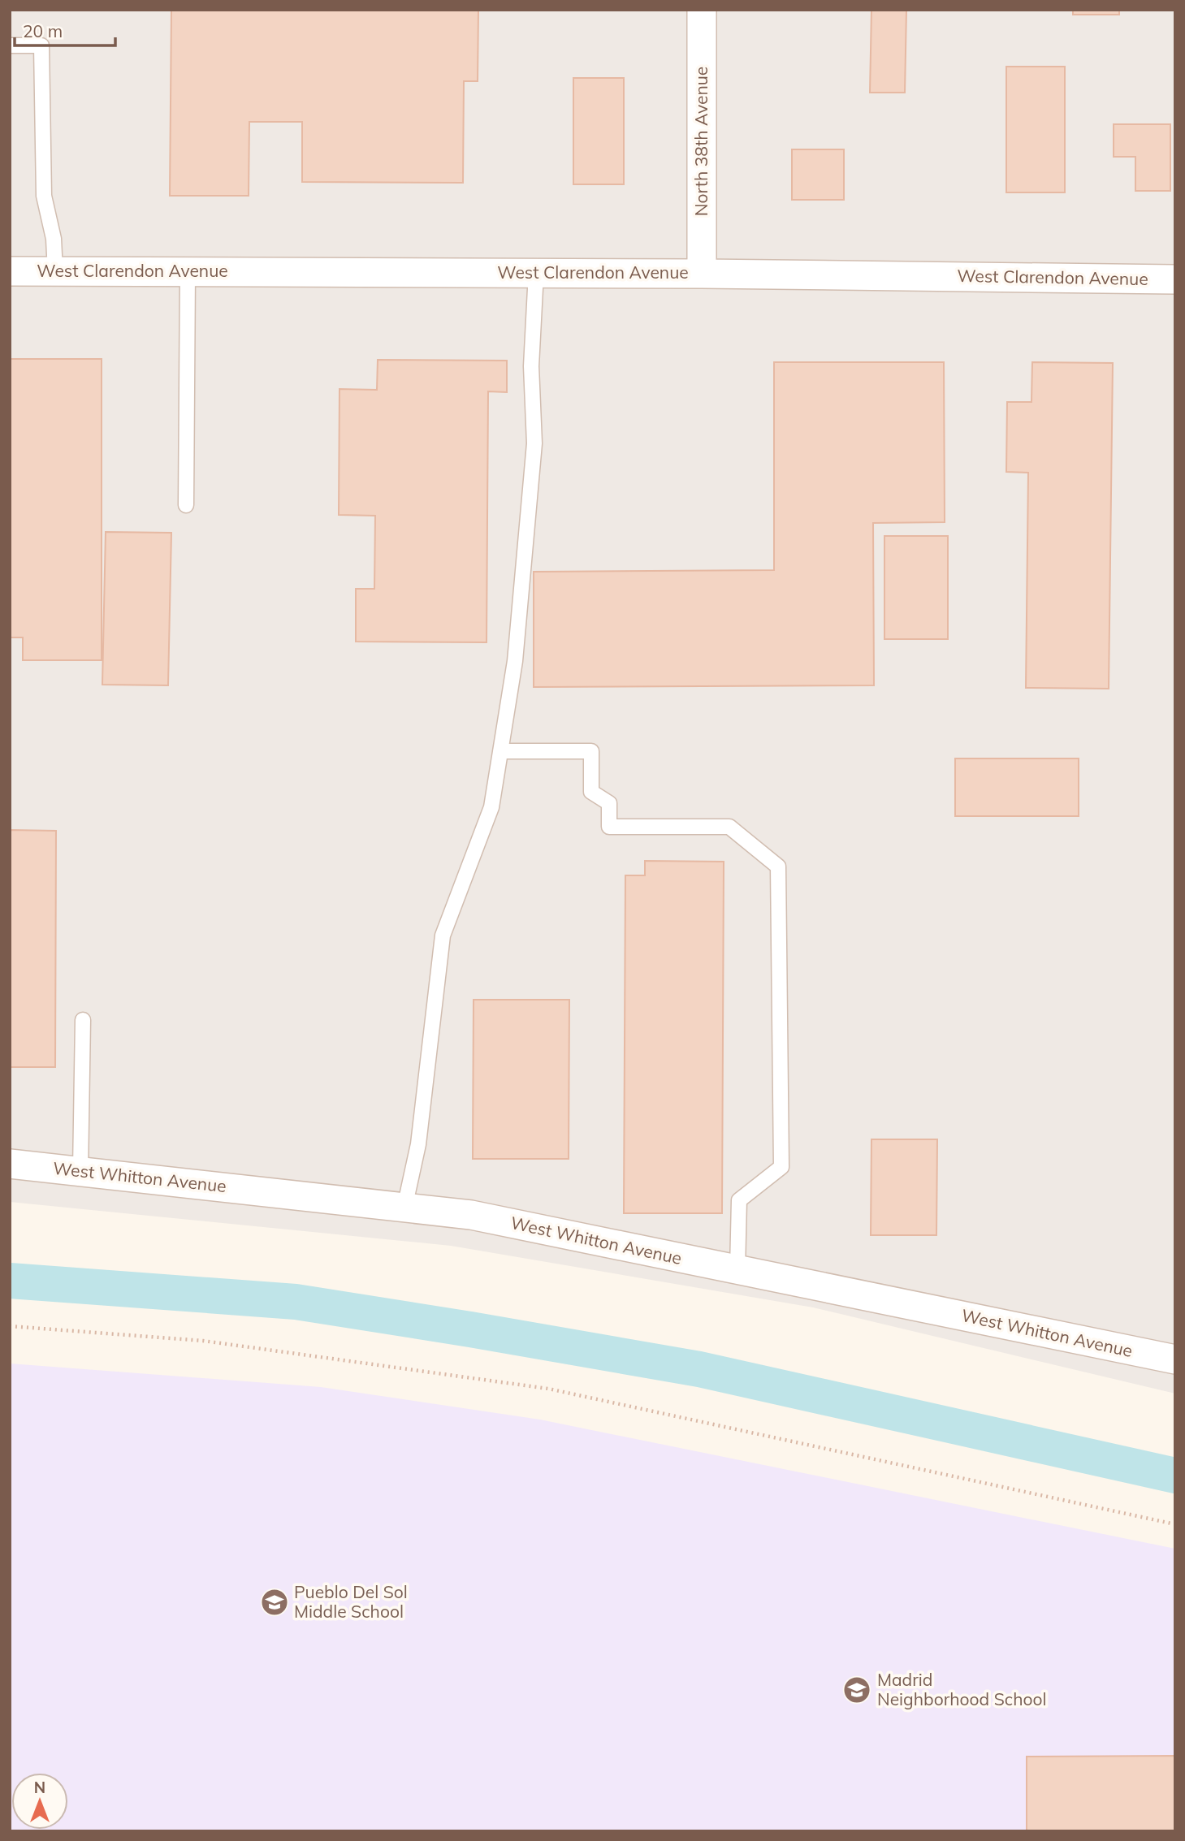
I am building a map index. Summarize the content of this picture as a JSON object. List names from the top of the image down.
{
  "streets": {
    "street": ["North 38th Avenue", "West Clarendon Avenue", "West Whitton Avenue"]
  },
  "crossings": [
    ["North 38th Avenue", "West Clarendon Avenue"]
  ],
  "places": {
    "school or university": ["Pueblo Del Sol Middle School", "Madrid Neighborhood School"]
  },
  "scale_bar": "20 m",
  "north": "top"
}
